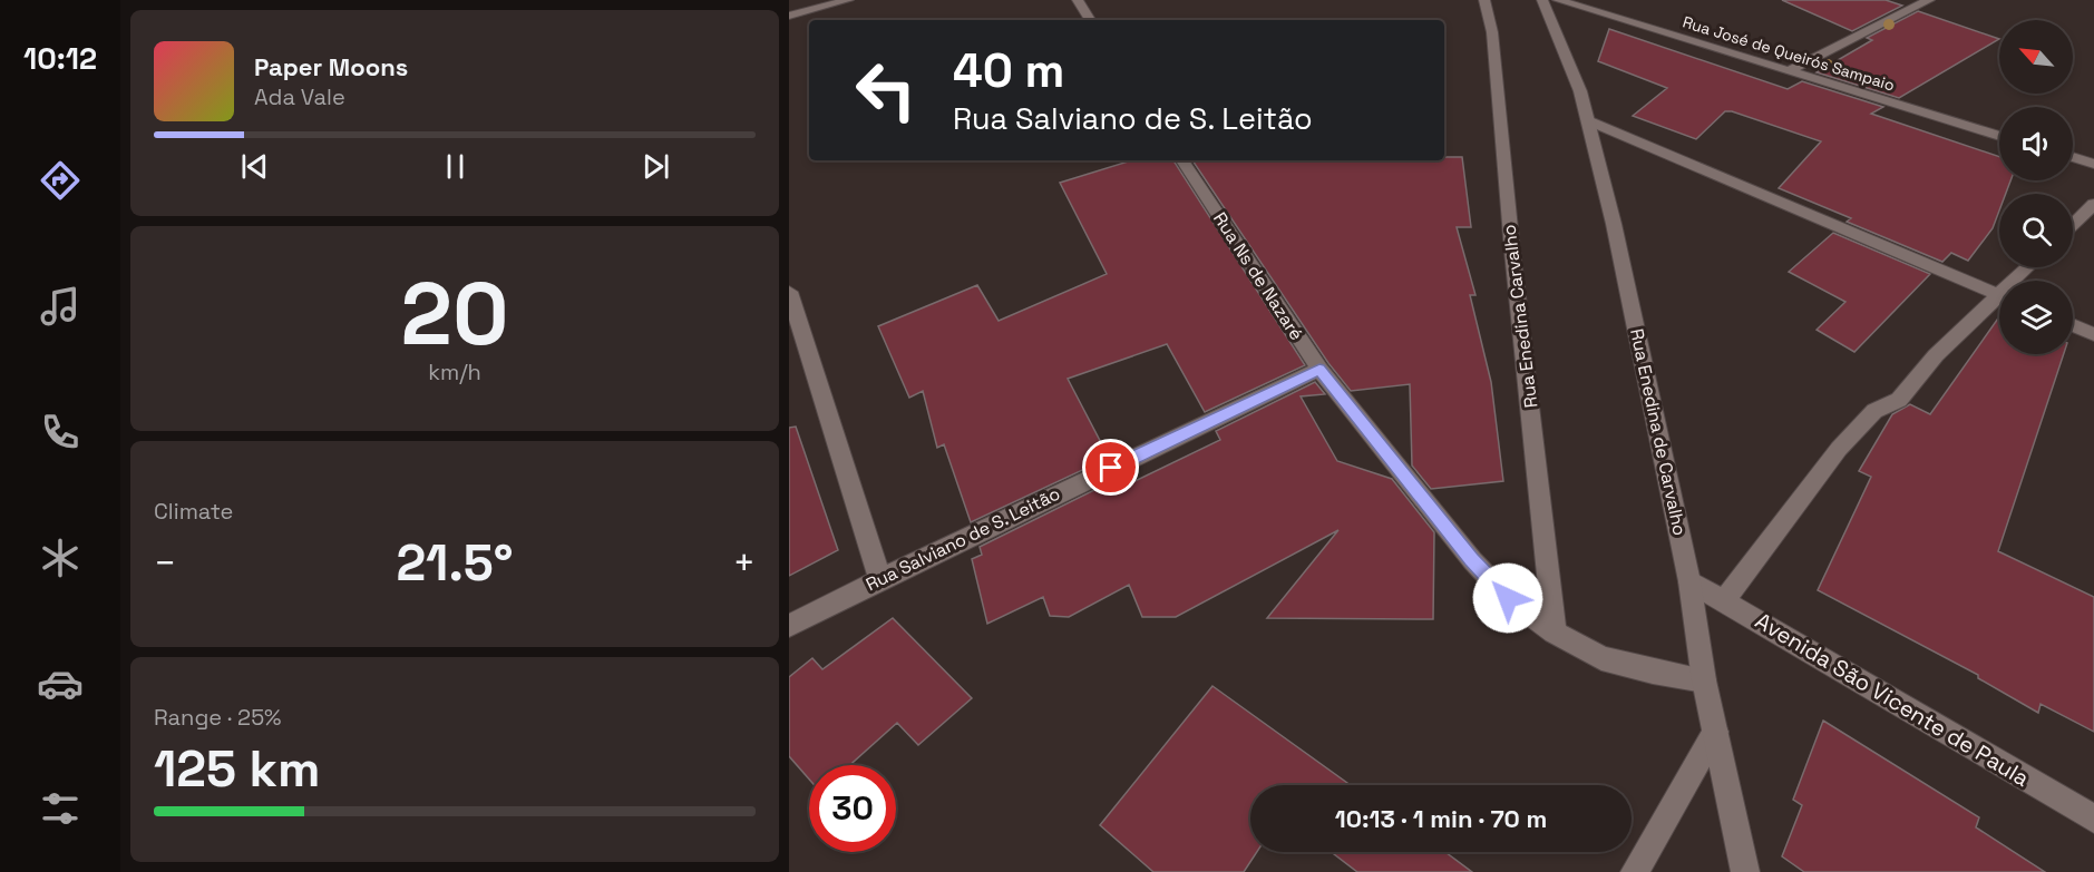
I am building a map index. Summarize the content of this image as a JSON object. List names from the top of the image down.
{
  "streets": {
    "street": [
      "Rua José de Queirós Sampaio",
      "Rua Ns de Nazaré",
      "Rua Enedina Carvalho",
      "Rua Enedina de Carvalho",
      "Rua Salviano de S. Leitão",
      "Avenida São Vicente de Paula"
    ]
  },
  "crossings": [
    ["Rua Ns de Nazaré", "Rua Enedina Carvalho"],
    ["Rua Ns de Nazaré", "Rua Enedina de Carvalho"],
    ["Rua Ns de Nazaré", "Rua Salviano de S. Leitão"],
    ["Rua Enedina de Carvalho", "Avenida São Vicente de Paula"]
  ],
  "north": "top left",
  "page": {
    "tabs": "10:12",
    "turn": ["40 m", "Rua Salviano de S. Leitão"],
    "song": ["Paper Moons", "Ada Vale"],
    "tile": [
      ["20", "km/h"],
      "Climate",
      ["Range · 25%", "125 km"]
    ],
    "heat": ["−", "21.5°", "+"],
    "limit": "30",
    "trip": "10:13 · 1 min · 70 m"
  }
}
